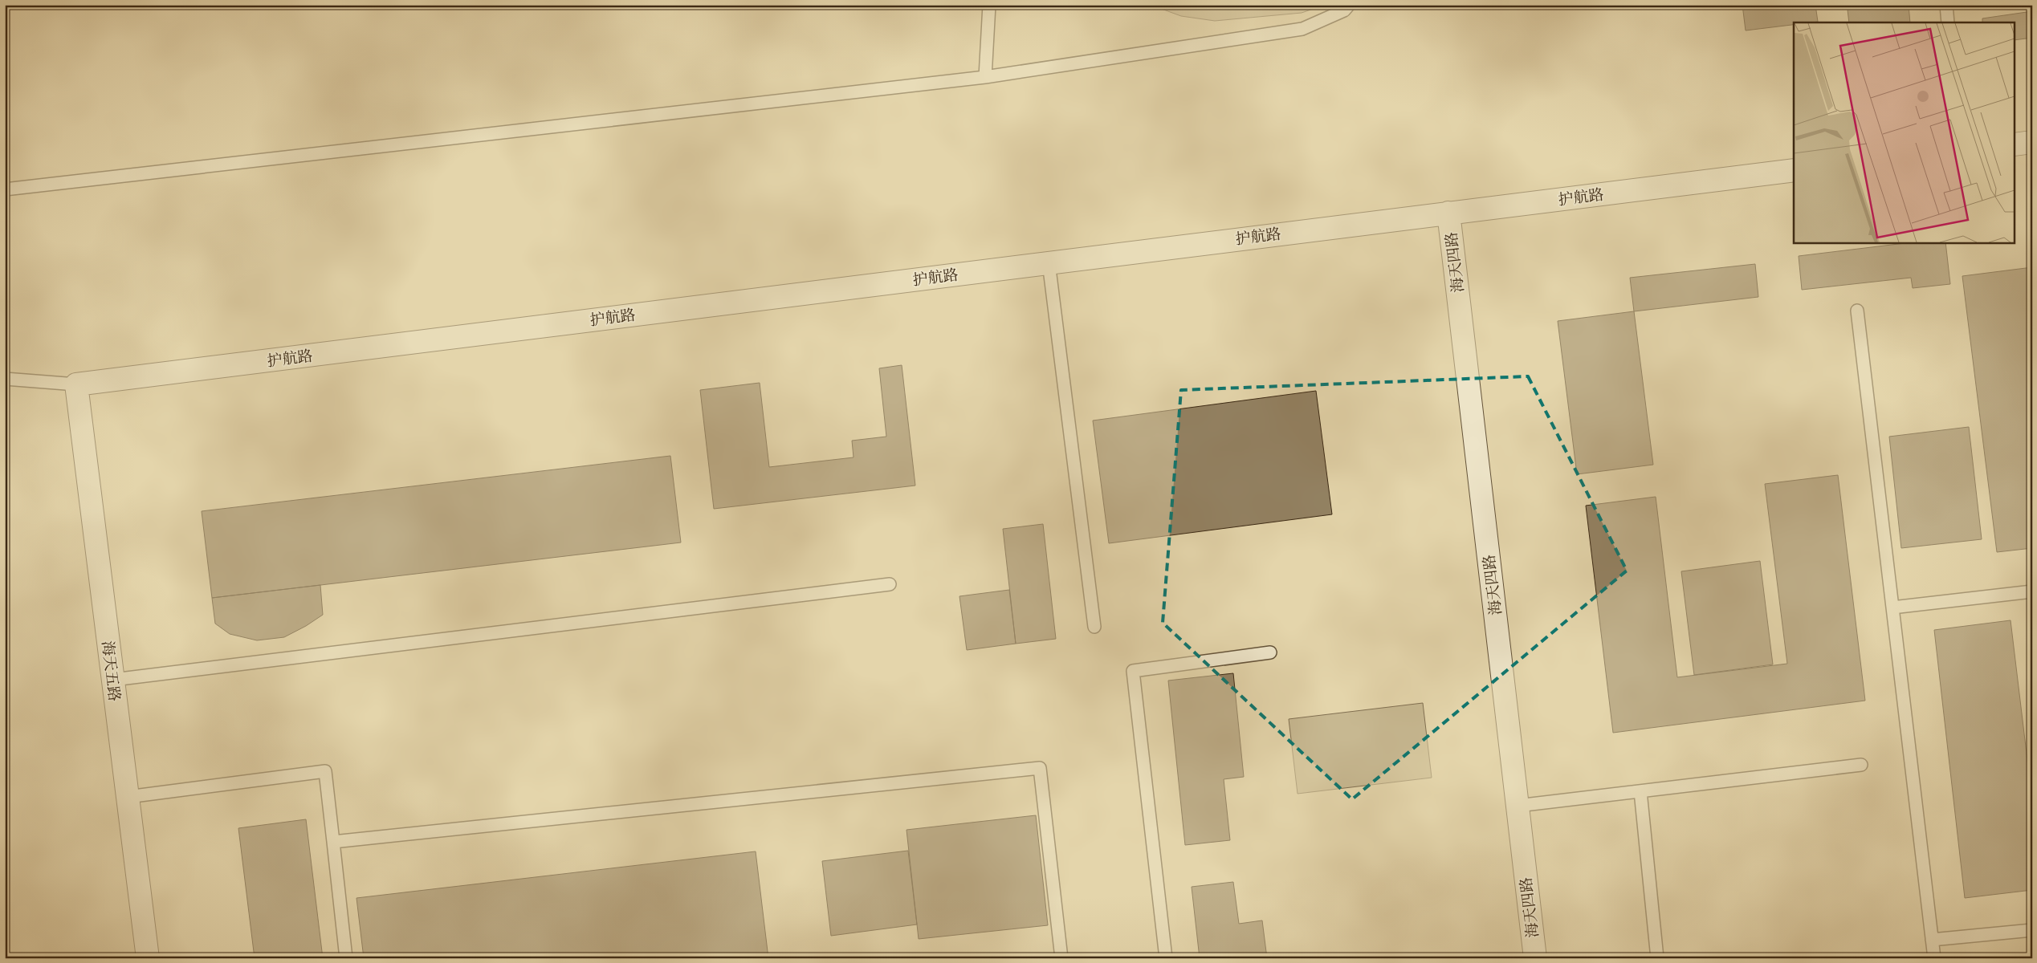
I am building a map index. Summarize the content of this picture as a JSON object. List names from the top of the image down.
{
  "streets": {
    "street": ["护航路", "海天四路", "海天五路"]
  },
  "crossings": [
    ["护航路", "海天四路"],
    ["护航路", "海天五路"]
  ]
}
